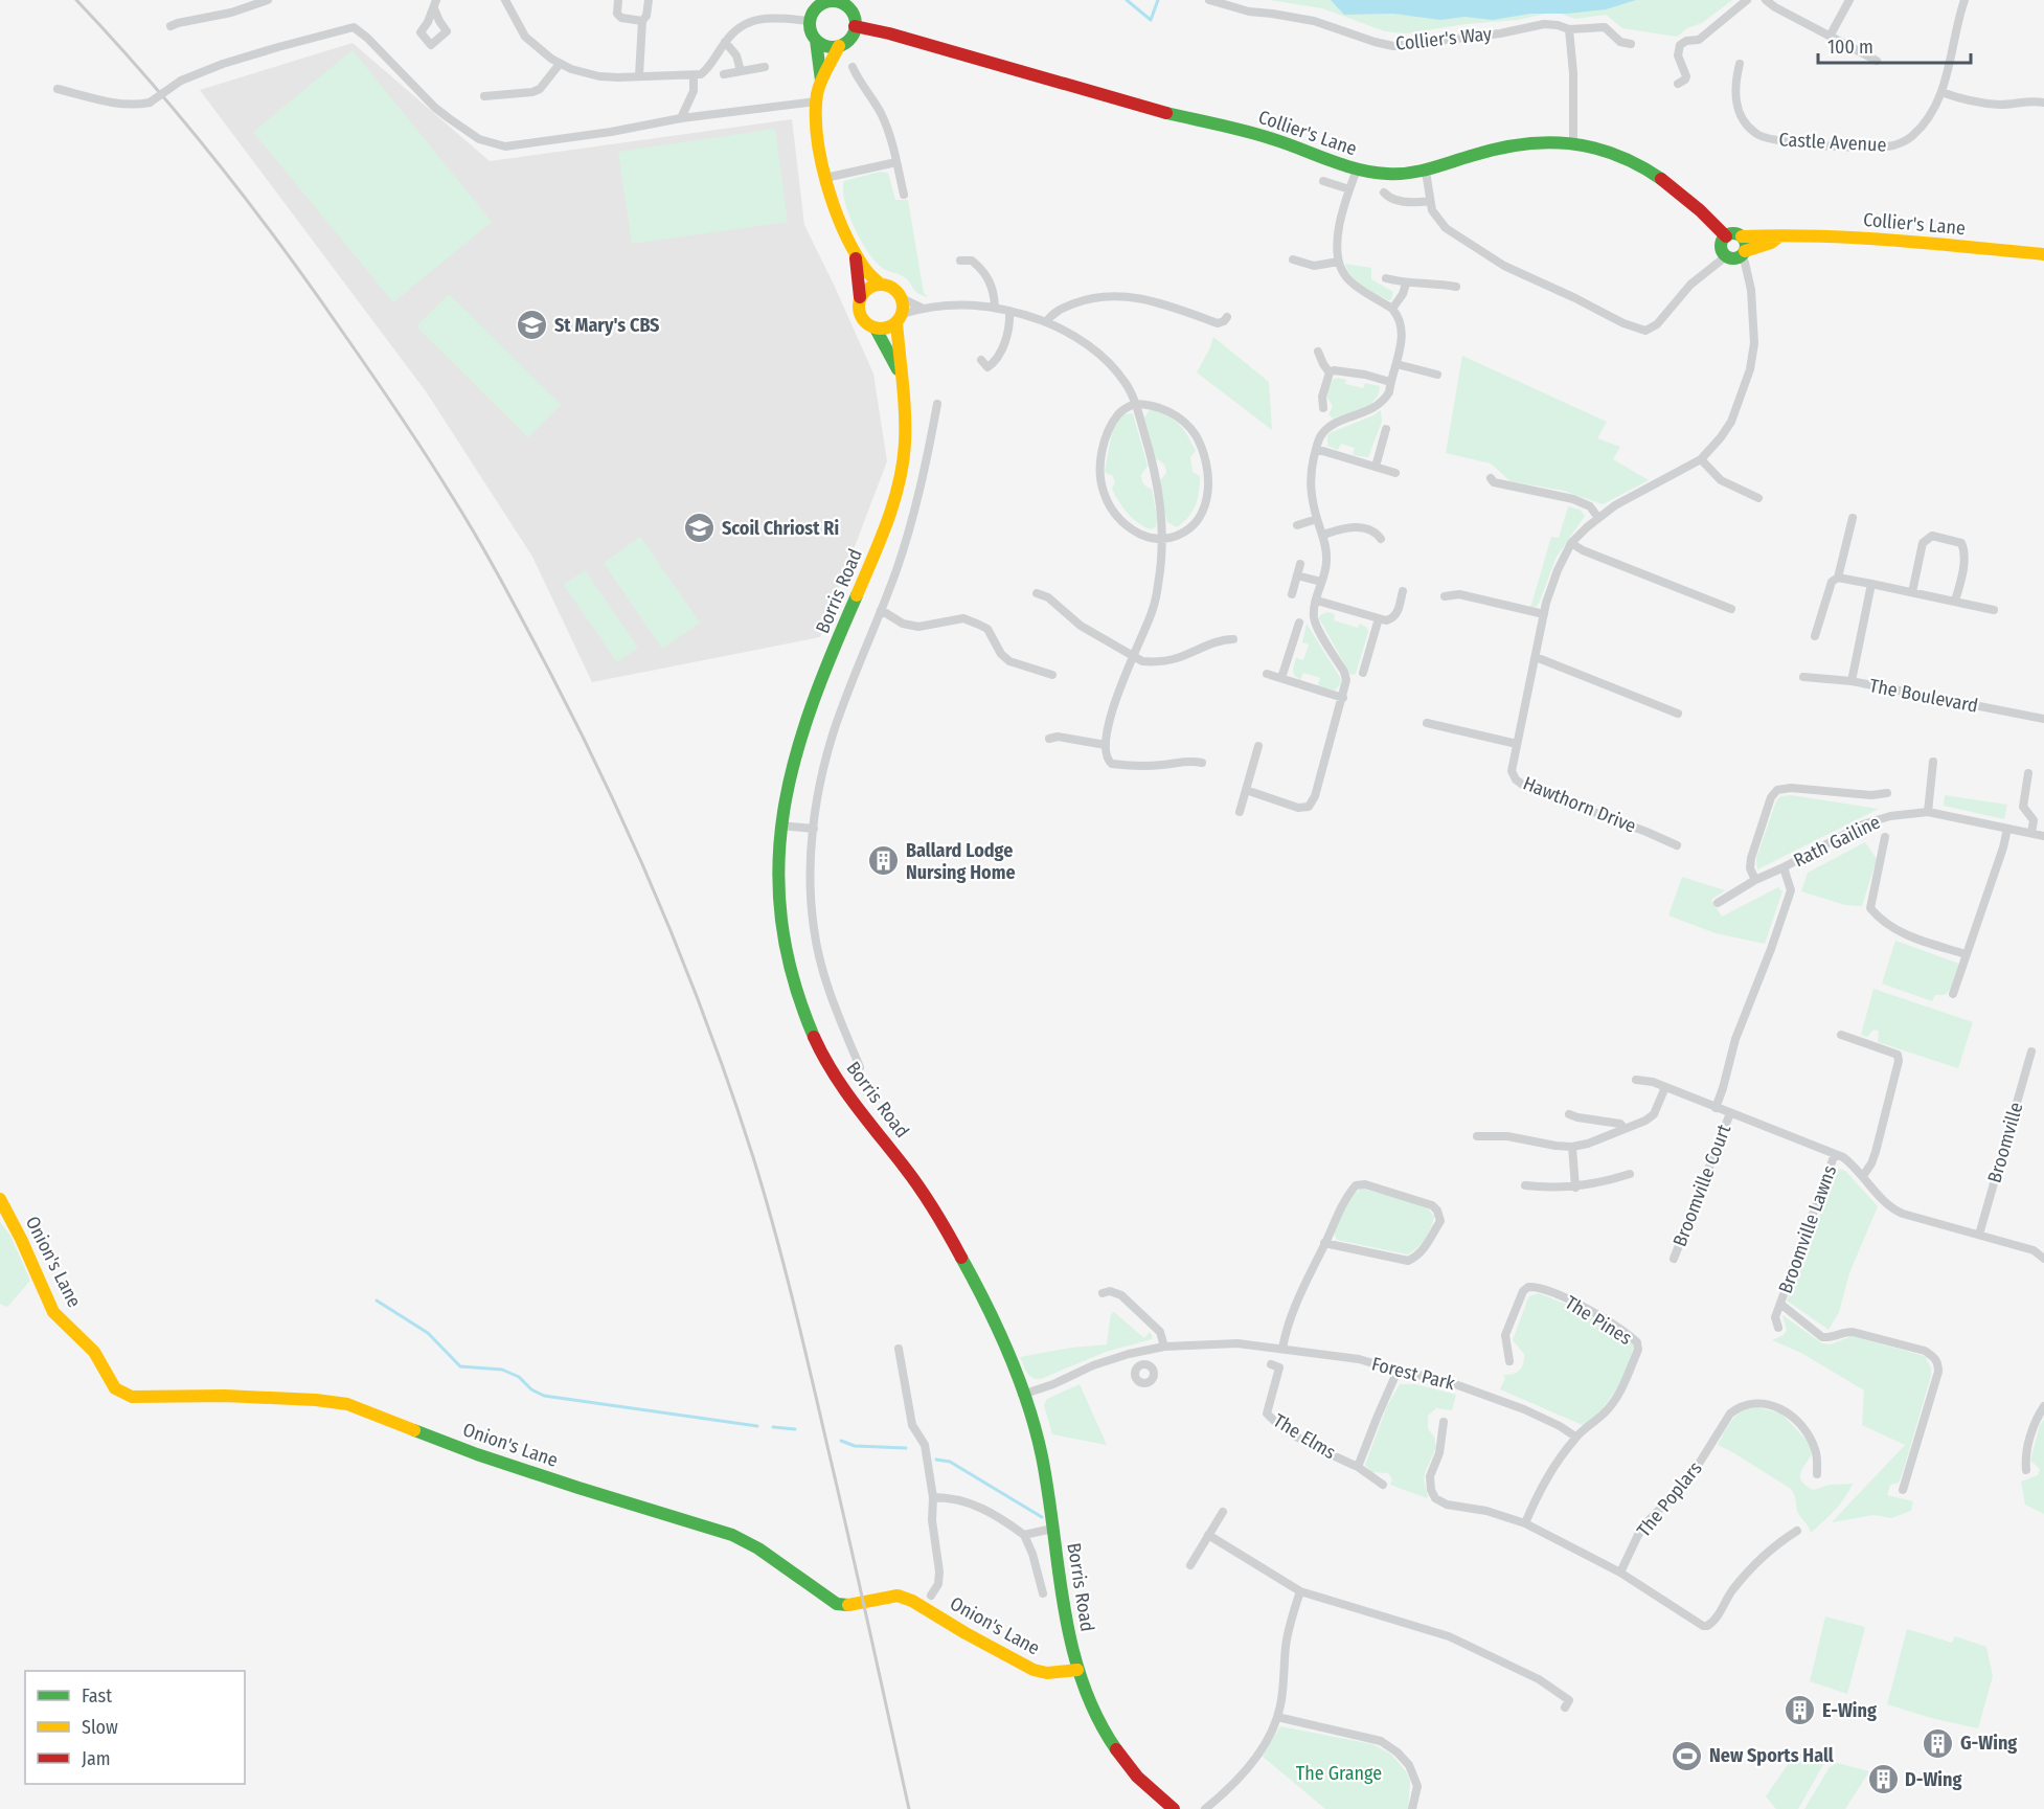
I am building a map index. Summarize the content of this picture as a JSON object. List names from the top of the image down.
{
  "streets": {
    "street": [
      "Collier's Way",
      "Collier's Lane",
      "Castle Avenue",
      "Borris Road",
      "The Boulevard",
      "Hawthorn Drive",
      "Rath Gailine",
      "Broomville",
      "Broomville Court",
      "Broomville Lawns",
      "Onion's Lane",
      "The Pines",
      "Forest Park",
      "The Elms",
      "The Poplars"
    ]
  },
  "crossings": [
    ["Collier's Lane", "Hawthorn Drive"],
    ["Borris Road", "Onion's Lane"],
    ["Borris Road", "Forest Park"],
    ["The Pines", "Forest Park"],
    ["Forest Park", "The Elms"]
  ],
  "parks": ["The Grange"],
  "places": {
    "school or university": ["St Mary's CBS", "Scoil Chriost Ri"],
    "building": [
      "Ballard Lodge Nursing Home",
      "E-Wing",
      "G-Wing",
      "D-Wing"
    ],
    "sports": ["New Sports Hall"]
  },
  "legend": ["Fast", "Slow", "Jam"],
  "scale_bar": "100 m"
}
